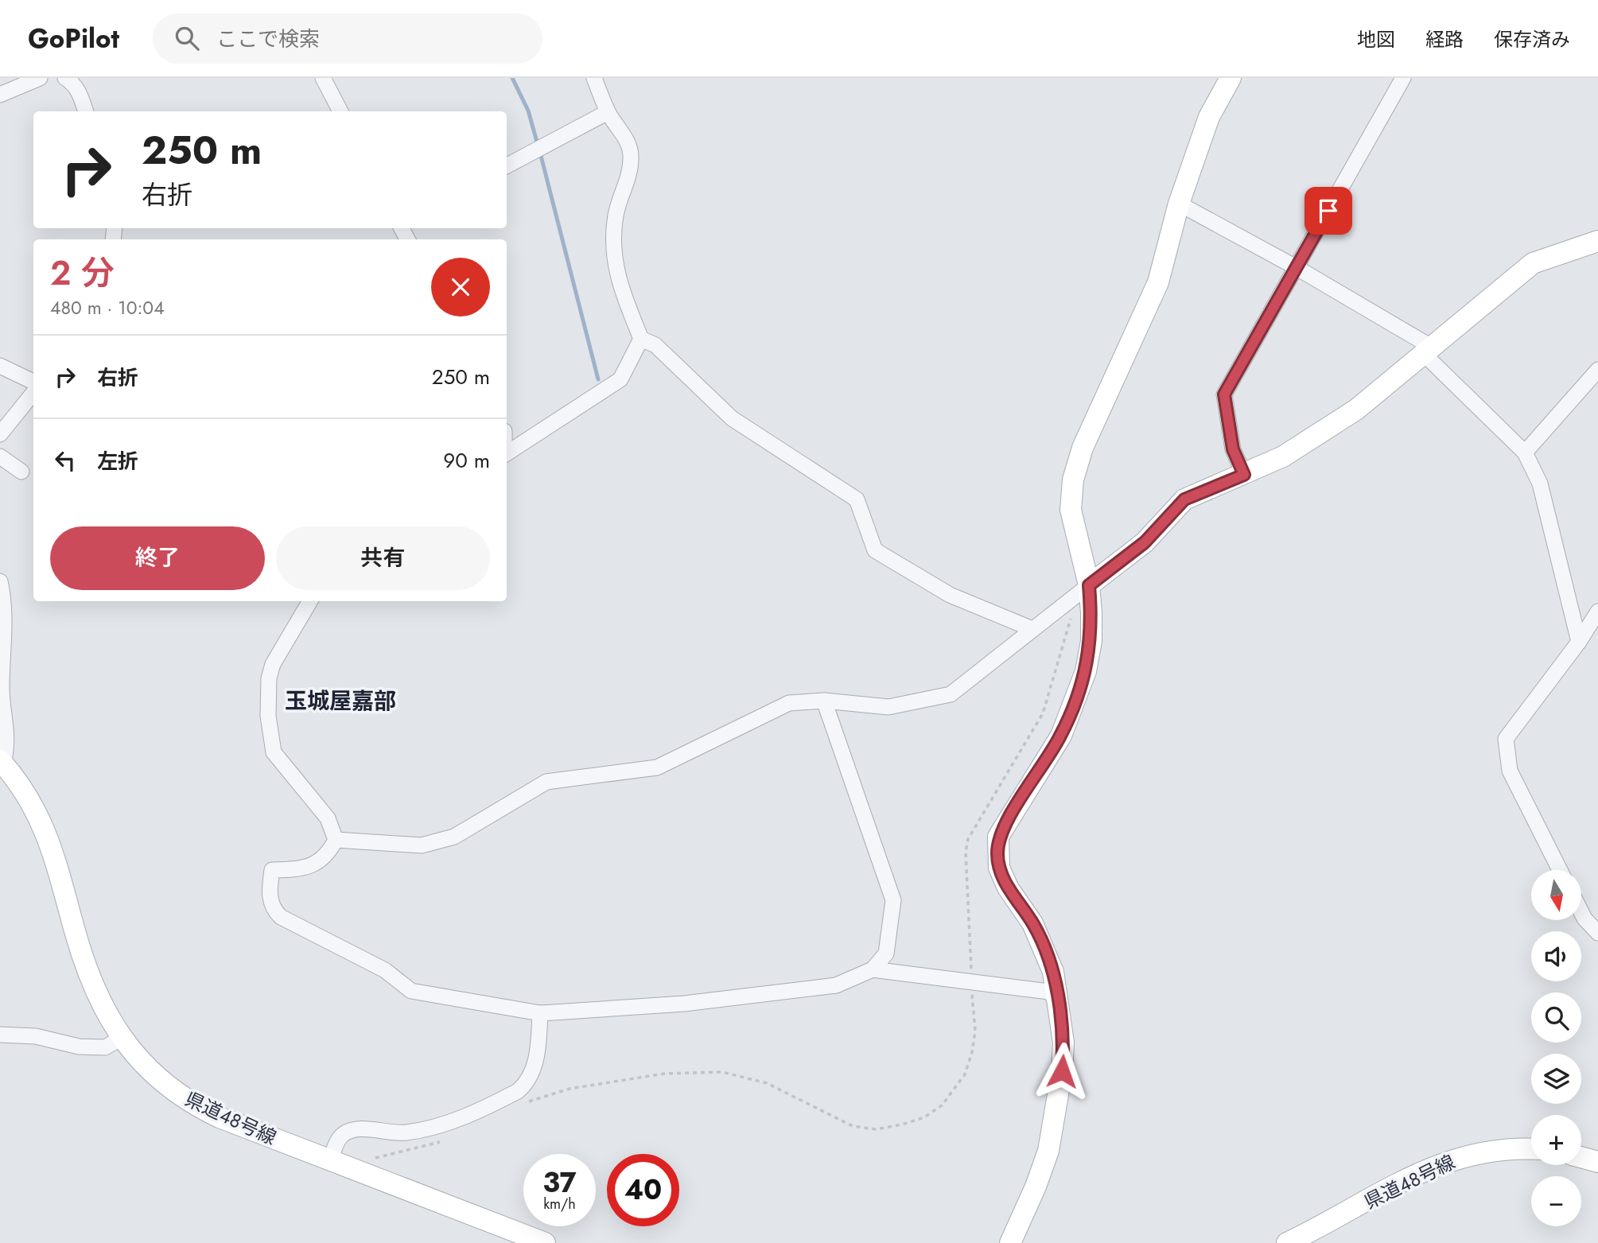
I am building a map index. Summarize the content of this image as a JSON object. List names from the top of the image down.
{
  "streets": {
    "street": ["県道48号線"]
  },
  "districts": ["玉城屋嘉部"],
  "north": "bottom",
  "page": {
    "header": "GoPilot",
    "search": "ここで検索",
    "nav": ["地図", "経路", "保存済み"],
    "turn": ["250 m", "右折"],
    "heading": ["2 分", "480 m · 10:04"],
    "list": [
      {
        "name": "右折",
        "value": "250 m"
      },
      {
        "name": "左折",
        "value": "90 m"
      }
    ],
    "buttons": ["終了", "共有"],
    "map_buttons": ["+", "−"],
    "speed": "37 km/h",
    "limit": "40"
  }
}
